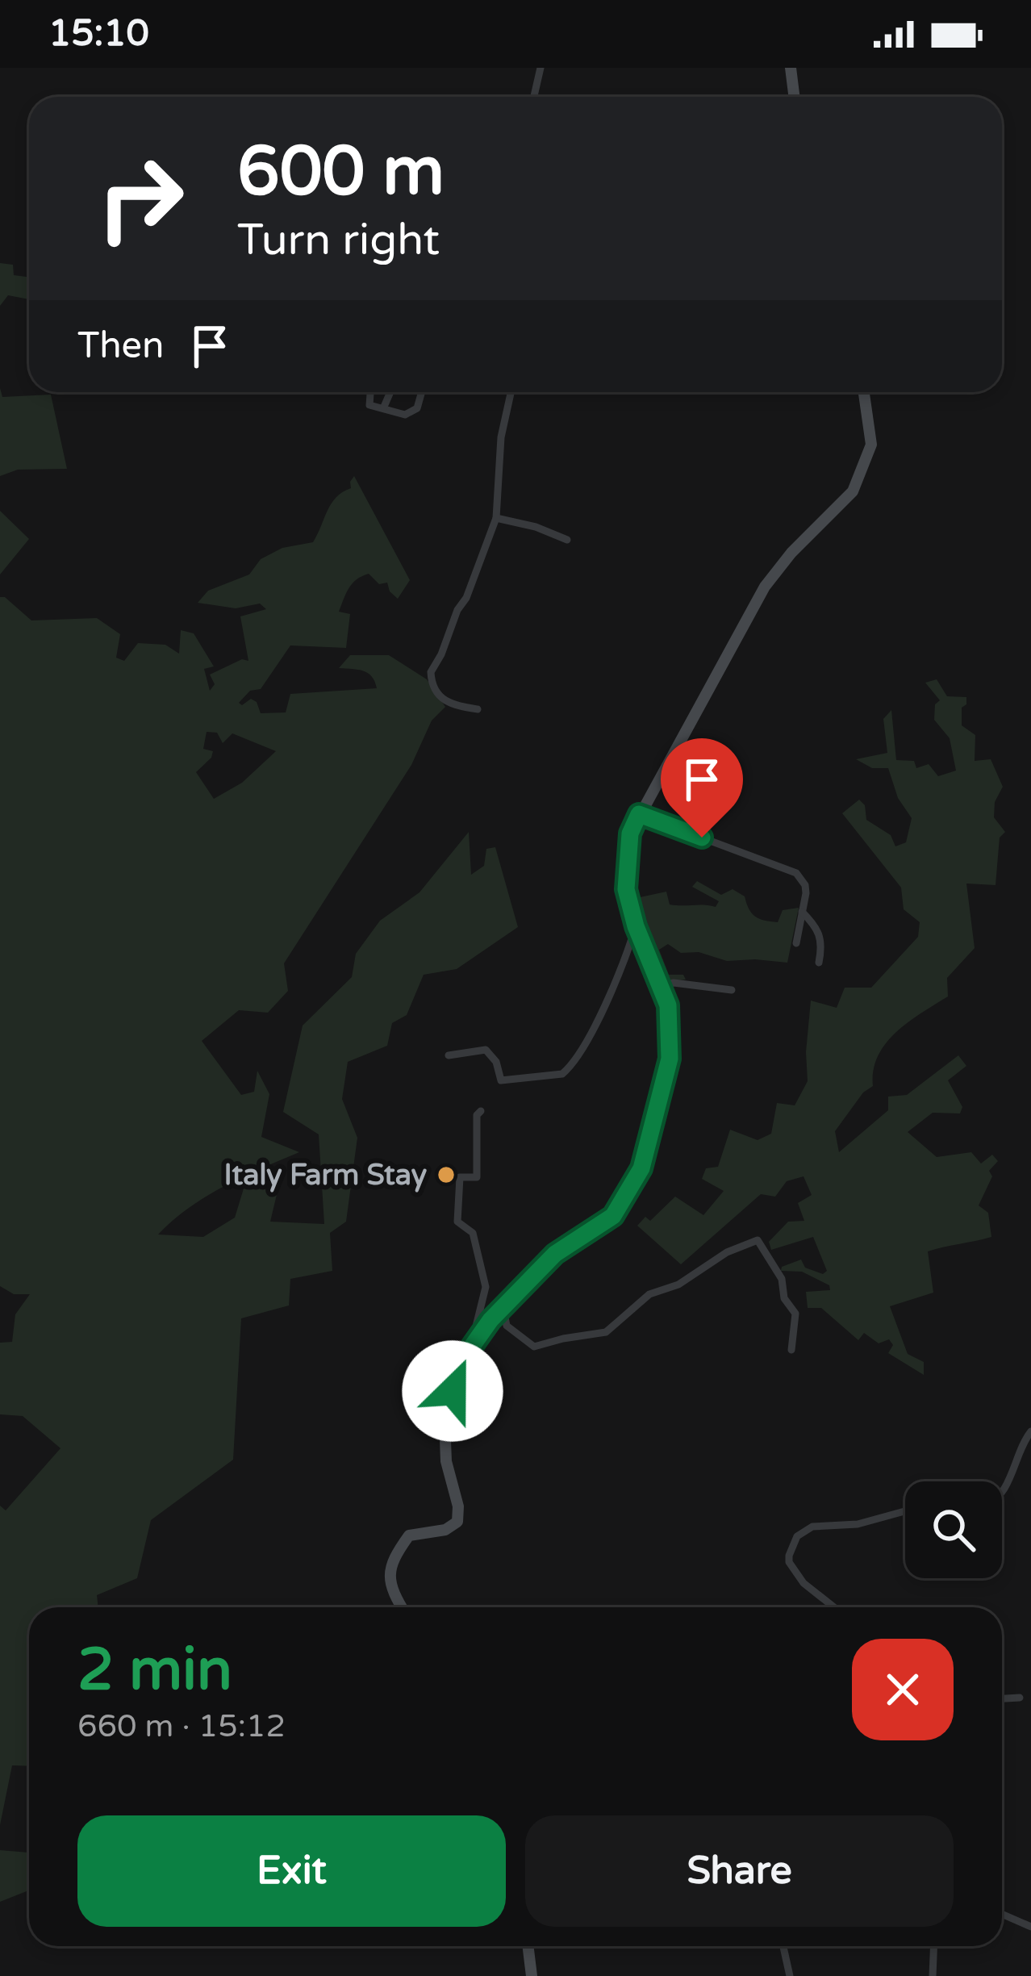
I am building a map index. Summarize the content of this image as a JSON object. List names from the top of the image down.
{
  "places": ["Italy Farm Stay"],
  "page": {
    "status": "15:10",
    "turn": ["600 m", "Turn right"],
    "then": "Then",
    "heading": ["2 min", "660 m · 15:12"],
    "buttons": ["Exit", "Share"]
  }
}
